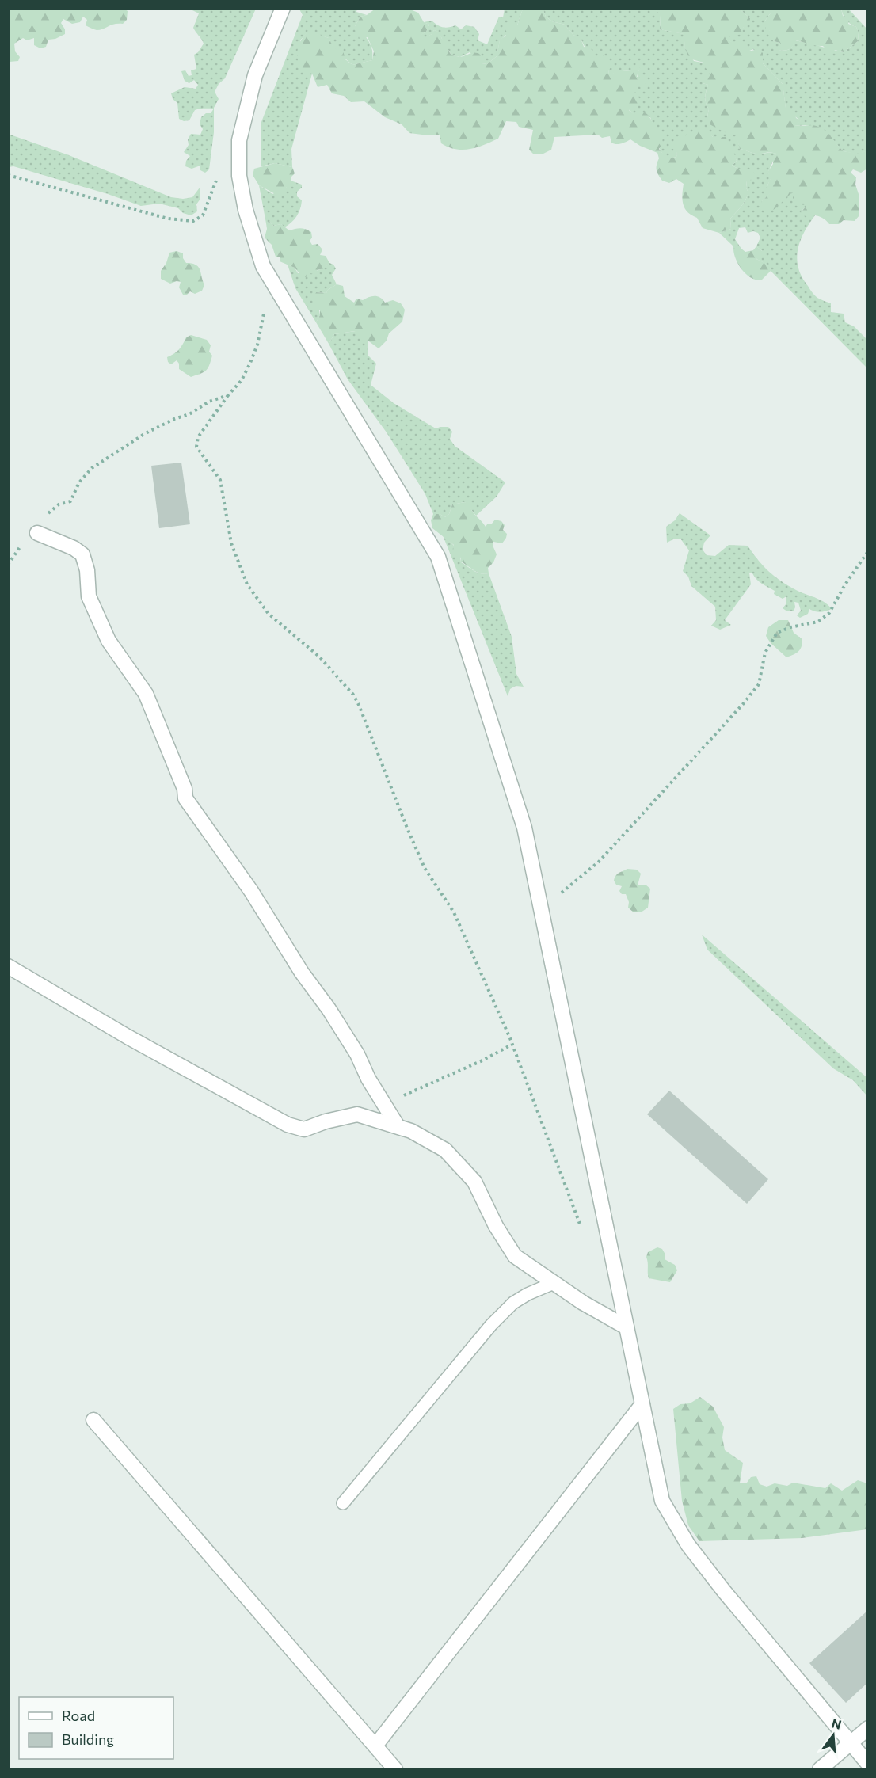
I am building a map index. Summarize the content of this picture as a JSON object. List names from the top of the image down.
{
  "legend": ["Road", "Building"],
  "north": "top"
}
